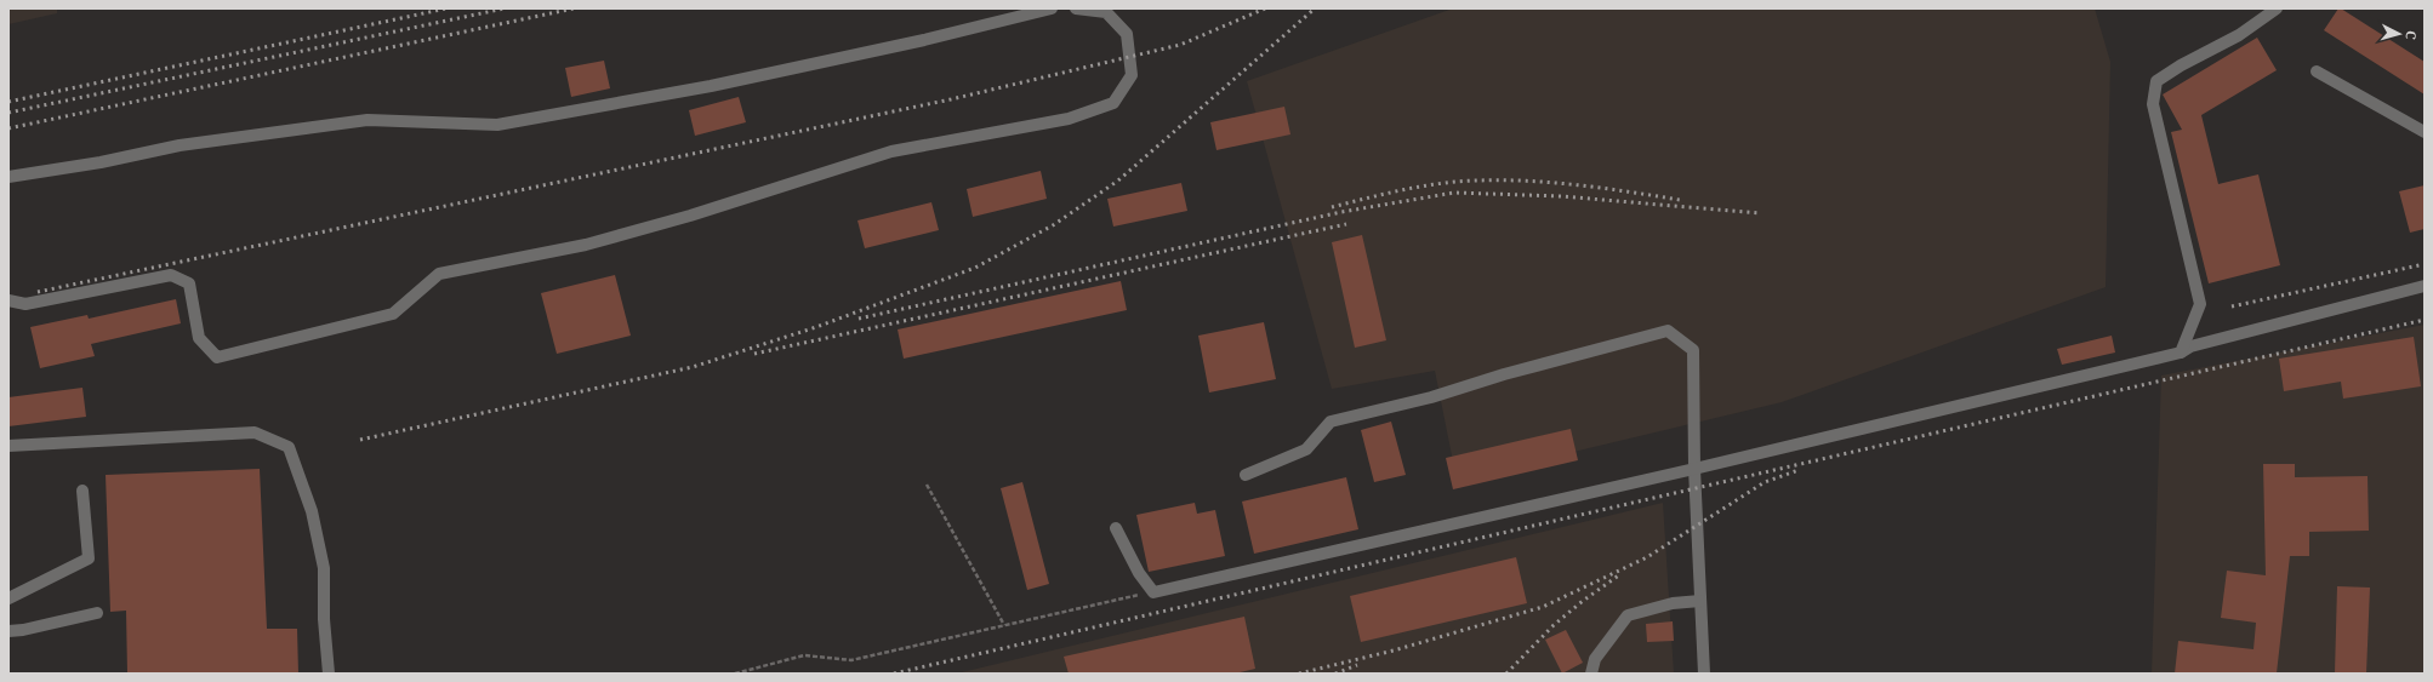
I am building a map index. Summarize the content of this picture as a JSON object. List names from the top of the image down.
{
  "north": "right"
}
